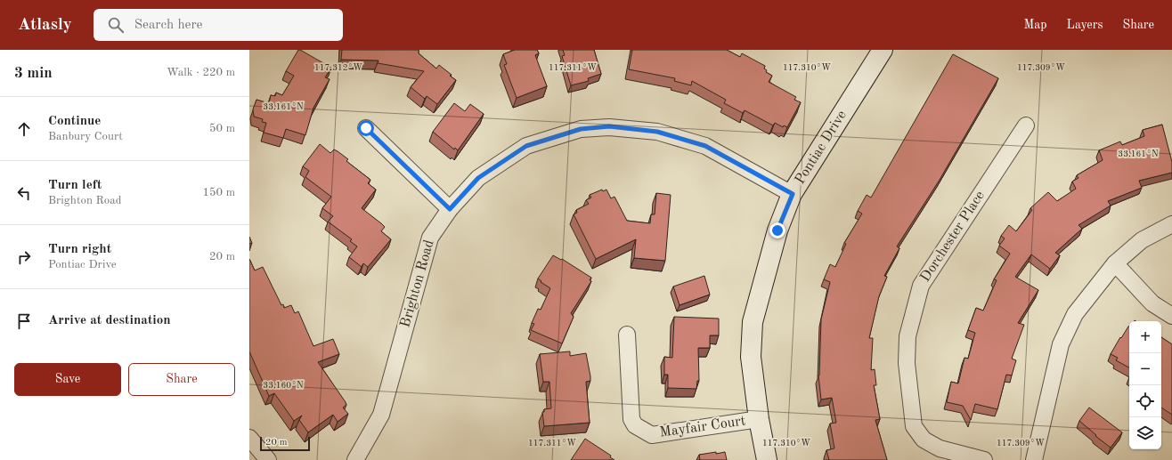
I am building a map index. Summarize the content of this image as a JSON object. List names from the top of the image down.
{
  "streets": {
    "main road": ["Pontiac Drive"],
    "street": ["Dorchester Place", "Brighton Road", "Mayfair Court"]
  },
  "crossings": [
    ["Pontiac Drive", "Brighton Road"],
    ["Pontiac Drive", "Mayfair Court"]
  ],
  "scale_bar": "20 m",
  "page": {
    "header": "Atlasly",
    "search": "Search here",
    "nav": ["Map", "Layers", "Share"],
    "heading": ["3 min", "Walk · 220 m"],
    "list": [
      ["Continue", "Banbury Court", "50 m"],
      ["Turn left", "Brighton Road", "150 m"],
      ["Turn right", "Pontiac Drive", "20 m"],
      "Arrive at destination"
    ],
    "map_buttons": ["+", "−"],
    "buttons": ["Save", "Share"],
    "scale": "20 m"
  },
  "coordinates": [
    "117.312°W",
    "117.311°W",
    "117.310°W",
    "117.309°W",
    "33.161°N",
    "33.160°N"
  ]
}
